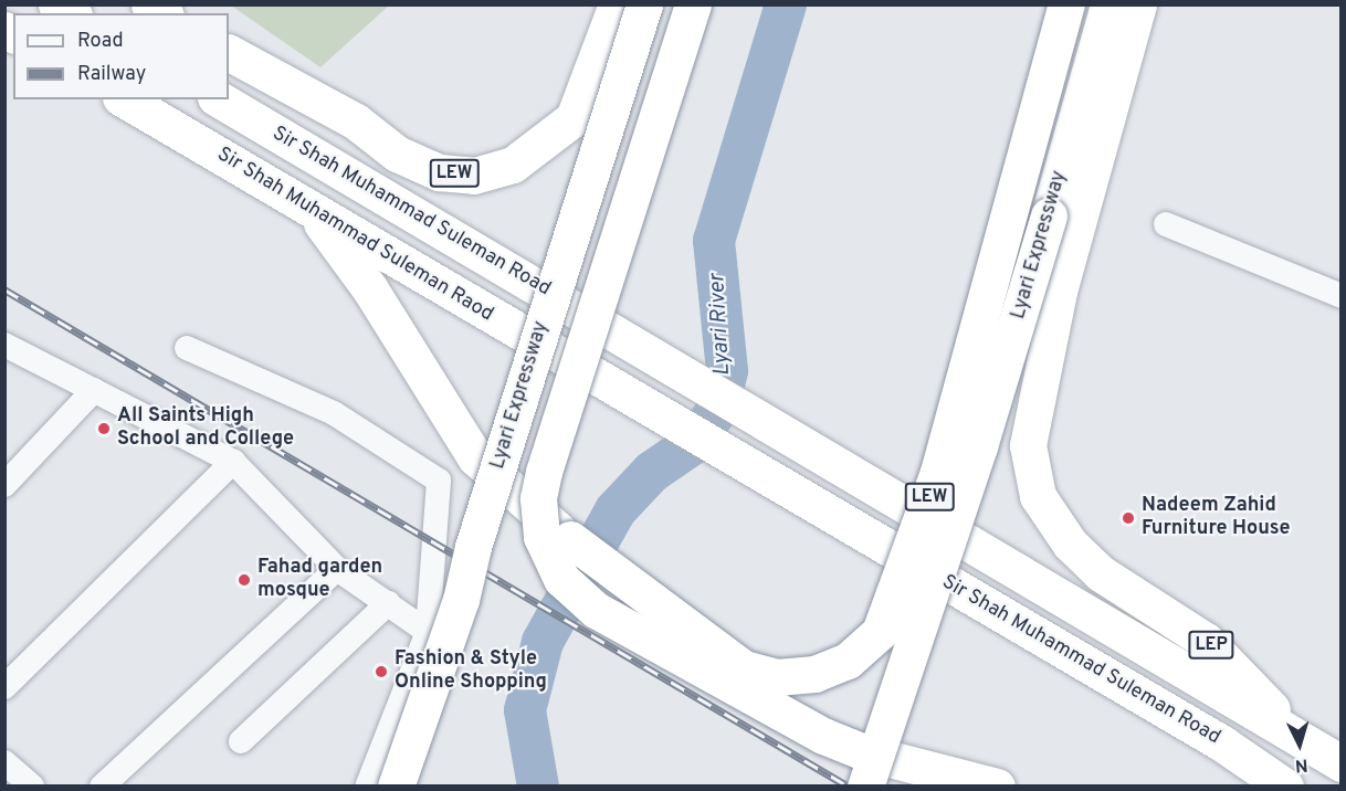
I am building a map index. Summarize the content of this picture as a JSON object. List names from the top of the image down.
{
  "streets": {
    "highway": [
      "LEW",
      "Sir Shah Muhammad Suleman Road",
      "Sir Shah Muhammad Suleman Raod",
      "Lyari Expressway",
      "LEP"
    ]
  },
  "crossings": [
    ["LEW", "Sir Shah Muhammad Suleman Raod"],
    ["Sir Shah Muhammad Suleman Road", "Sir Shah Muhammad Suleman Raod"],
    ["Sir Shah Muhammad Suleman Road", "LEP"]
  ],
  "water": ["Lyari River"],
  "places": [
    "All Saints High School and College",
    "Nadeem Zahid Furniture House",
    "Fahad garden mosque",
    "Fashion & Style Online Shopping"
  ],
  "legend": ["Road", "Railway"],
  "north": "bottom"
}
